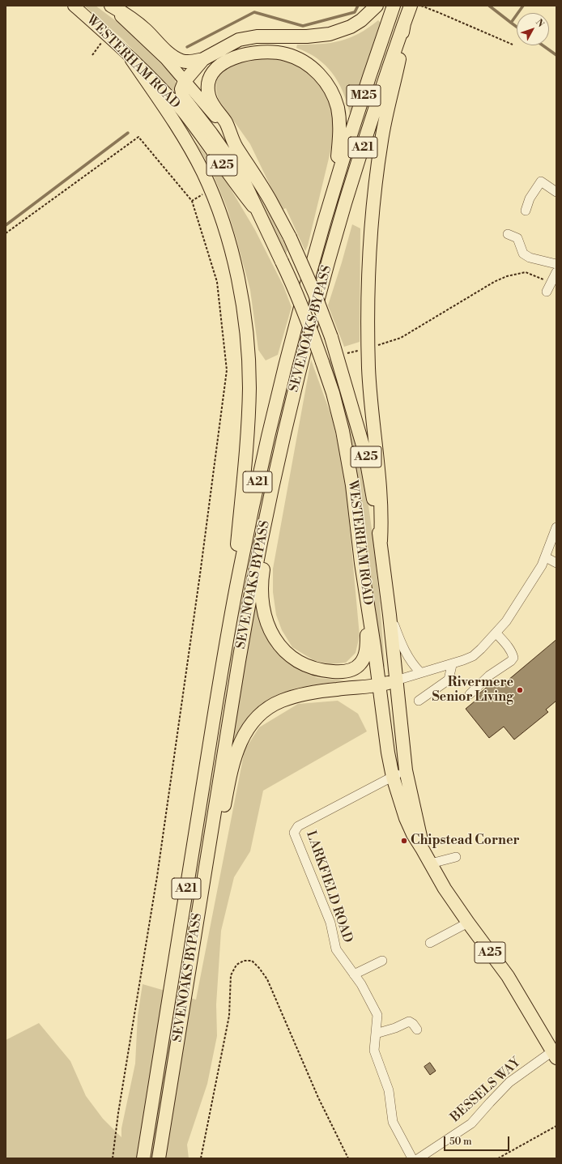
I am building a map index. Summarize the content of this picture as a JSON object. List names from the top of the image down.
{
  "streets": {
    "highway": [
      "WESTERHAM ROAD",
      "M25",
      "A21",
      "A25",
      "SEVENOAKS BYPASS"
    ],
    "street": ["LARKFIELD ROAD", "BESSELS WAY"]
  },
  "crossings": [
    ["WESTERHAM ROAD", "LARKFIELD ROAD"],
    ["WESTERHAM ROAD", "BESSELS WAY"],
    ["M25", "SEVENOAKS BYPASS"]
  ],
  "places": ["Rivermere Senior Living", "Chipstead Corner"],
  "scale_bar": "50 m",
  "north": "top right"
}
